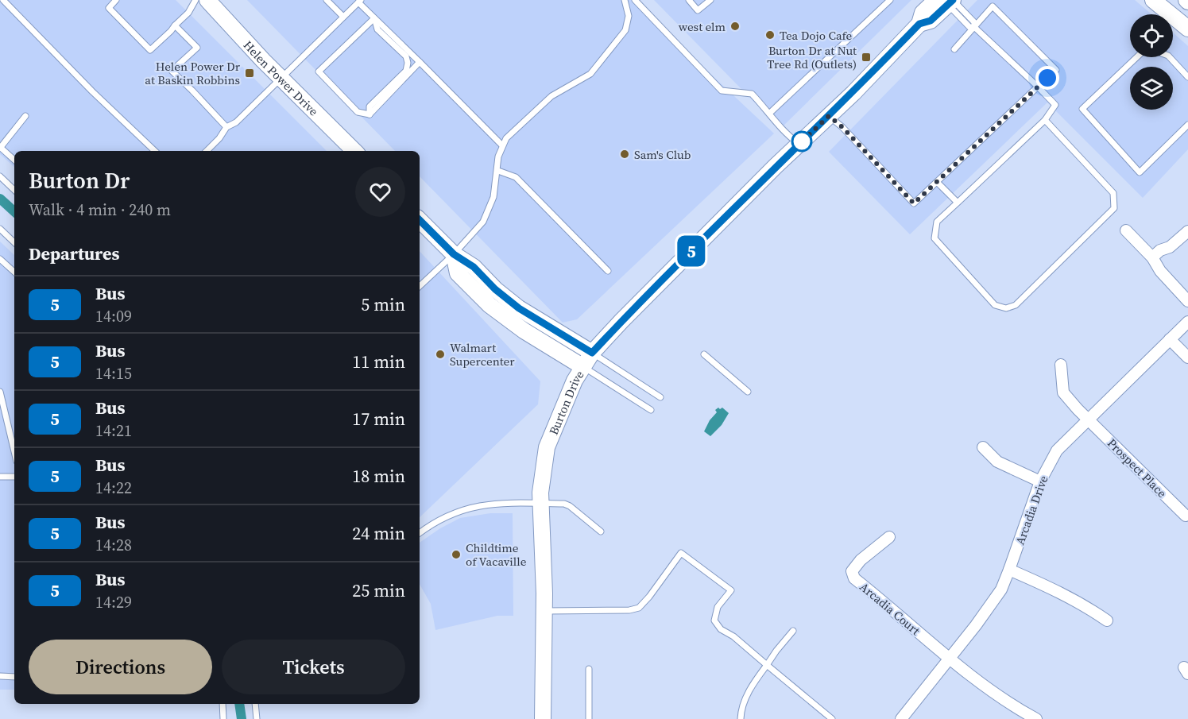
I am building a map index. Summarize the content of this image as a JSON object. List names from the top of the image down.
{
  "streets": {
    "street": [
      "Helen Power Drive",
      "Burton Drive",
      "Prospect Place",
      "Arcadia Drive",
      "Arcadia Court"
    ]
  },
  "crossings": [
    ["Prospect Place", "Arcadia Drive"],
    ["Arcadia Drive", "Arcadia Court"]
  ],
  "places": {
    "other": [
      "west elm",
      "Tea Dojo Cafe",
      "Sam's Club",
      "Walmart Supercenter",
      "Childtime of Vacaville"
    ],
    "transit": ["Burton Dr at Nut Tree Rd (Outlets)", "Helen Power Dr at Baskin Robbins"]
  },
  "lines": ["bus line 5"],
  "page": {
    "on_map": "5",
    "heading": [
      ["Burton Dr", "Walk · 4 min · 240 m"],
      "Departures"
    ],
    "list": [
      {
        "mark": "5",
        "name": "Bus",
        "note": "14:09",
        "value": "5 min"
      },
      {
        "mark": "5",
        "name": "Bus",
        "note": "14:15",
        "value": "11 min"
      },
      {
        "mark": "5",
        "name": "Bus",
        "note": "14:21",
        "value": "17 min"
      },
      {
        "mark": "5",
        "name": "Bus",
        "note": "14:22",
        "value": "18 min"
      },
      {
        "mark": "5",
        "name": "Bus",
        "note": "14:28",
        "value": "24 min"
      },
      {
        "mark": "5",
        "name": "Bus",
        "note": "14:29",
        "value": "25 min"
      }
    ],
    "buttons": ["Directions", "Tickets"]
  }
}
